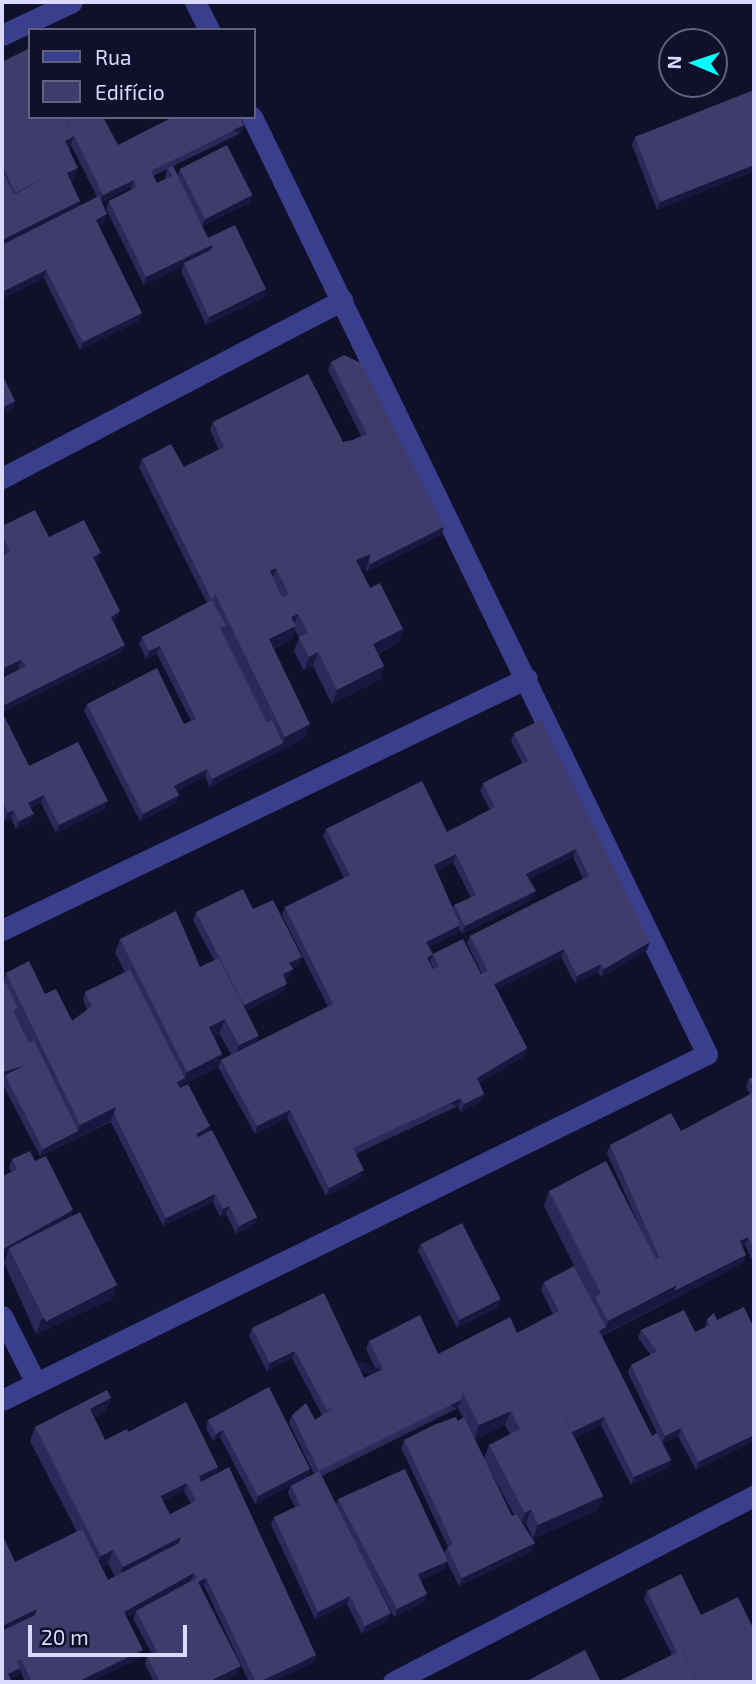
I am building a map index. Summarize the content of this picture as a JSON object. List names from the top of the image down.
{
  "legend": ["Rua", "Edifício"],
  "scale_bar": "20 m",
  "north": "left"
}
